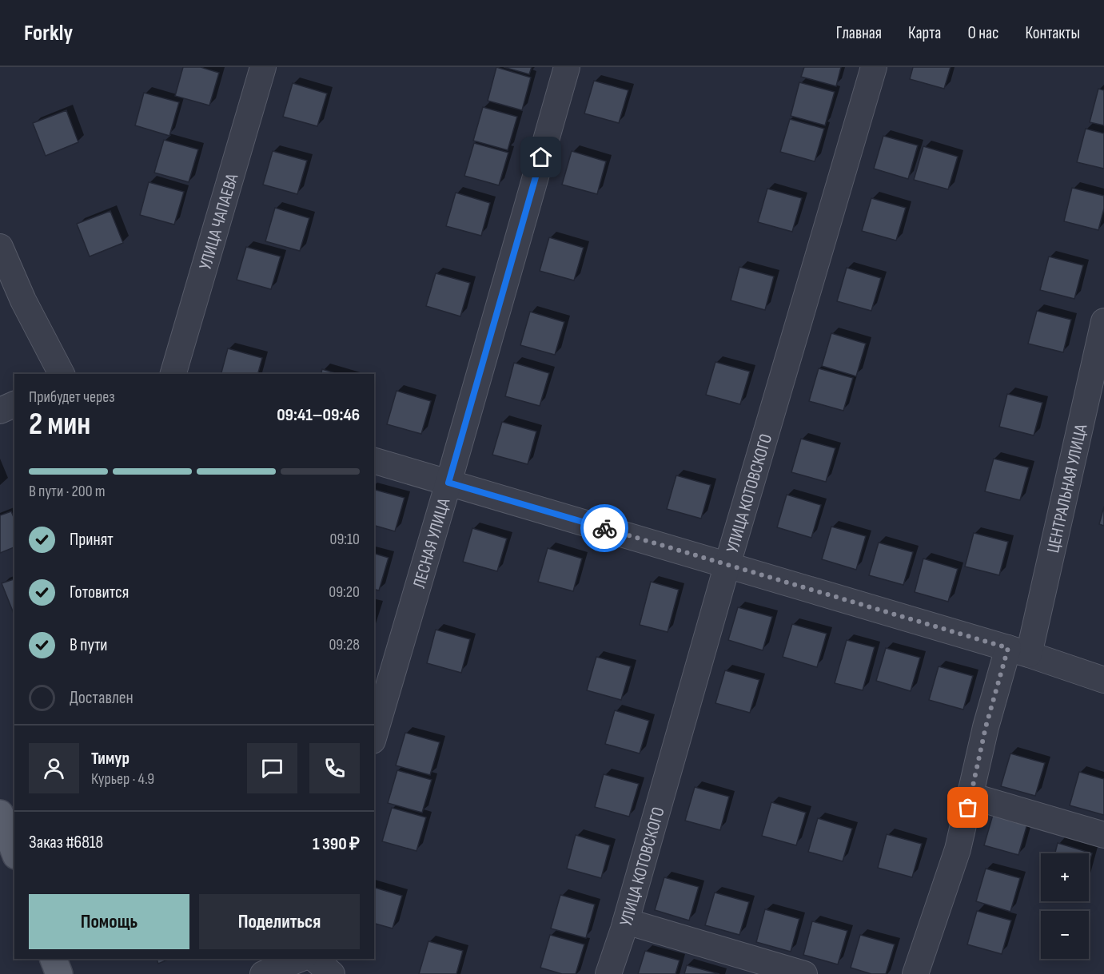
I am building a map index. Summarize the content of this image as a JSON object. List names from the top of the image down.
{
  "streets": {
    "street": [
      "УЛИЦА ЧАПАЕВА",
      "ЦЕНТРАЛЬНАЯ УЛИЦА",
      "УЛИЦА КОТОВСКОГО",
      "ЛЕСНАЯ УЛИЦА"
    ]
  },
  "page": {
    "header": "Forkly",
    "nav": [
      "Главная",
      "Карта",
      "О нас",
      "Контакты"
    ],
    "heading": ["2 мин", "Прибудет через", "09:41–09:46"],
    "panel": [
      "Тимур",
      "Курьер · 4.9",
      "Заказ #6818",
      "1 390 ₽"
    ],
    "bar": "В пути · 200 m",
    "list": [
      ["Принят", "09:10"],
      ["Готовится", "09:20"],
      ["В пути", "09:28"],
      "Доставлен"
    ],
    "map_buttons": ["+", "−"],
    "buttons": ["Помощь", "Поделиться"]
  }
}
